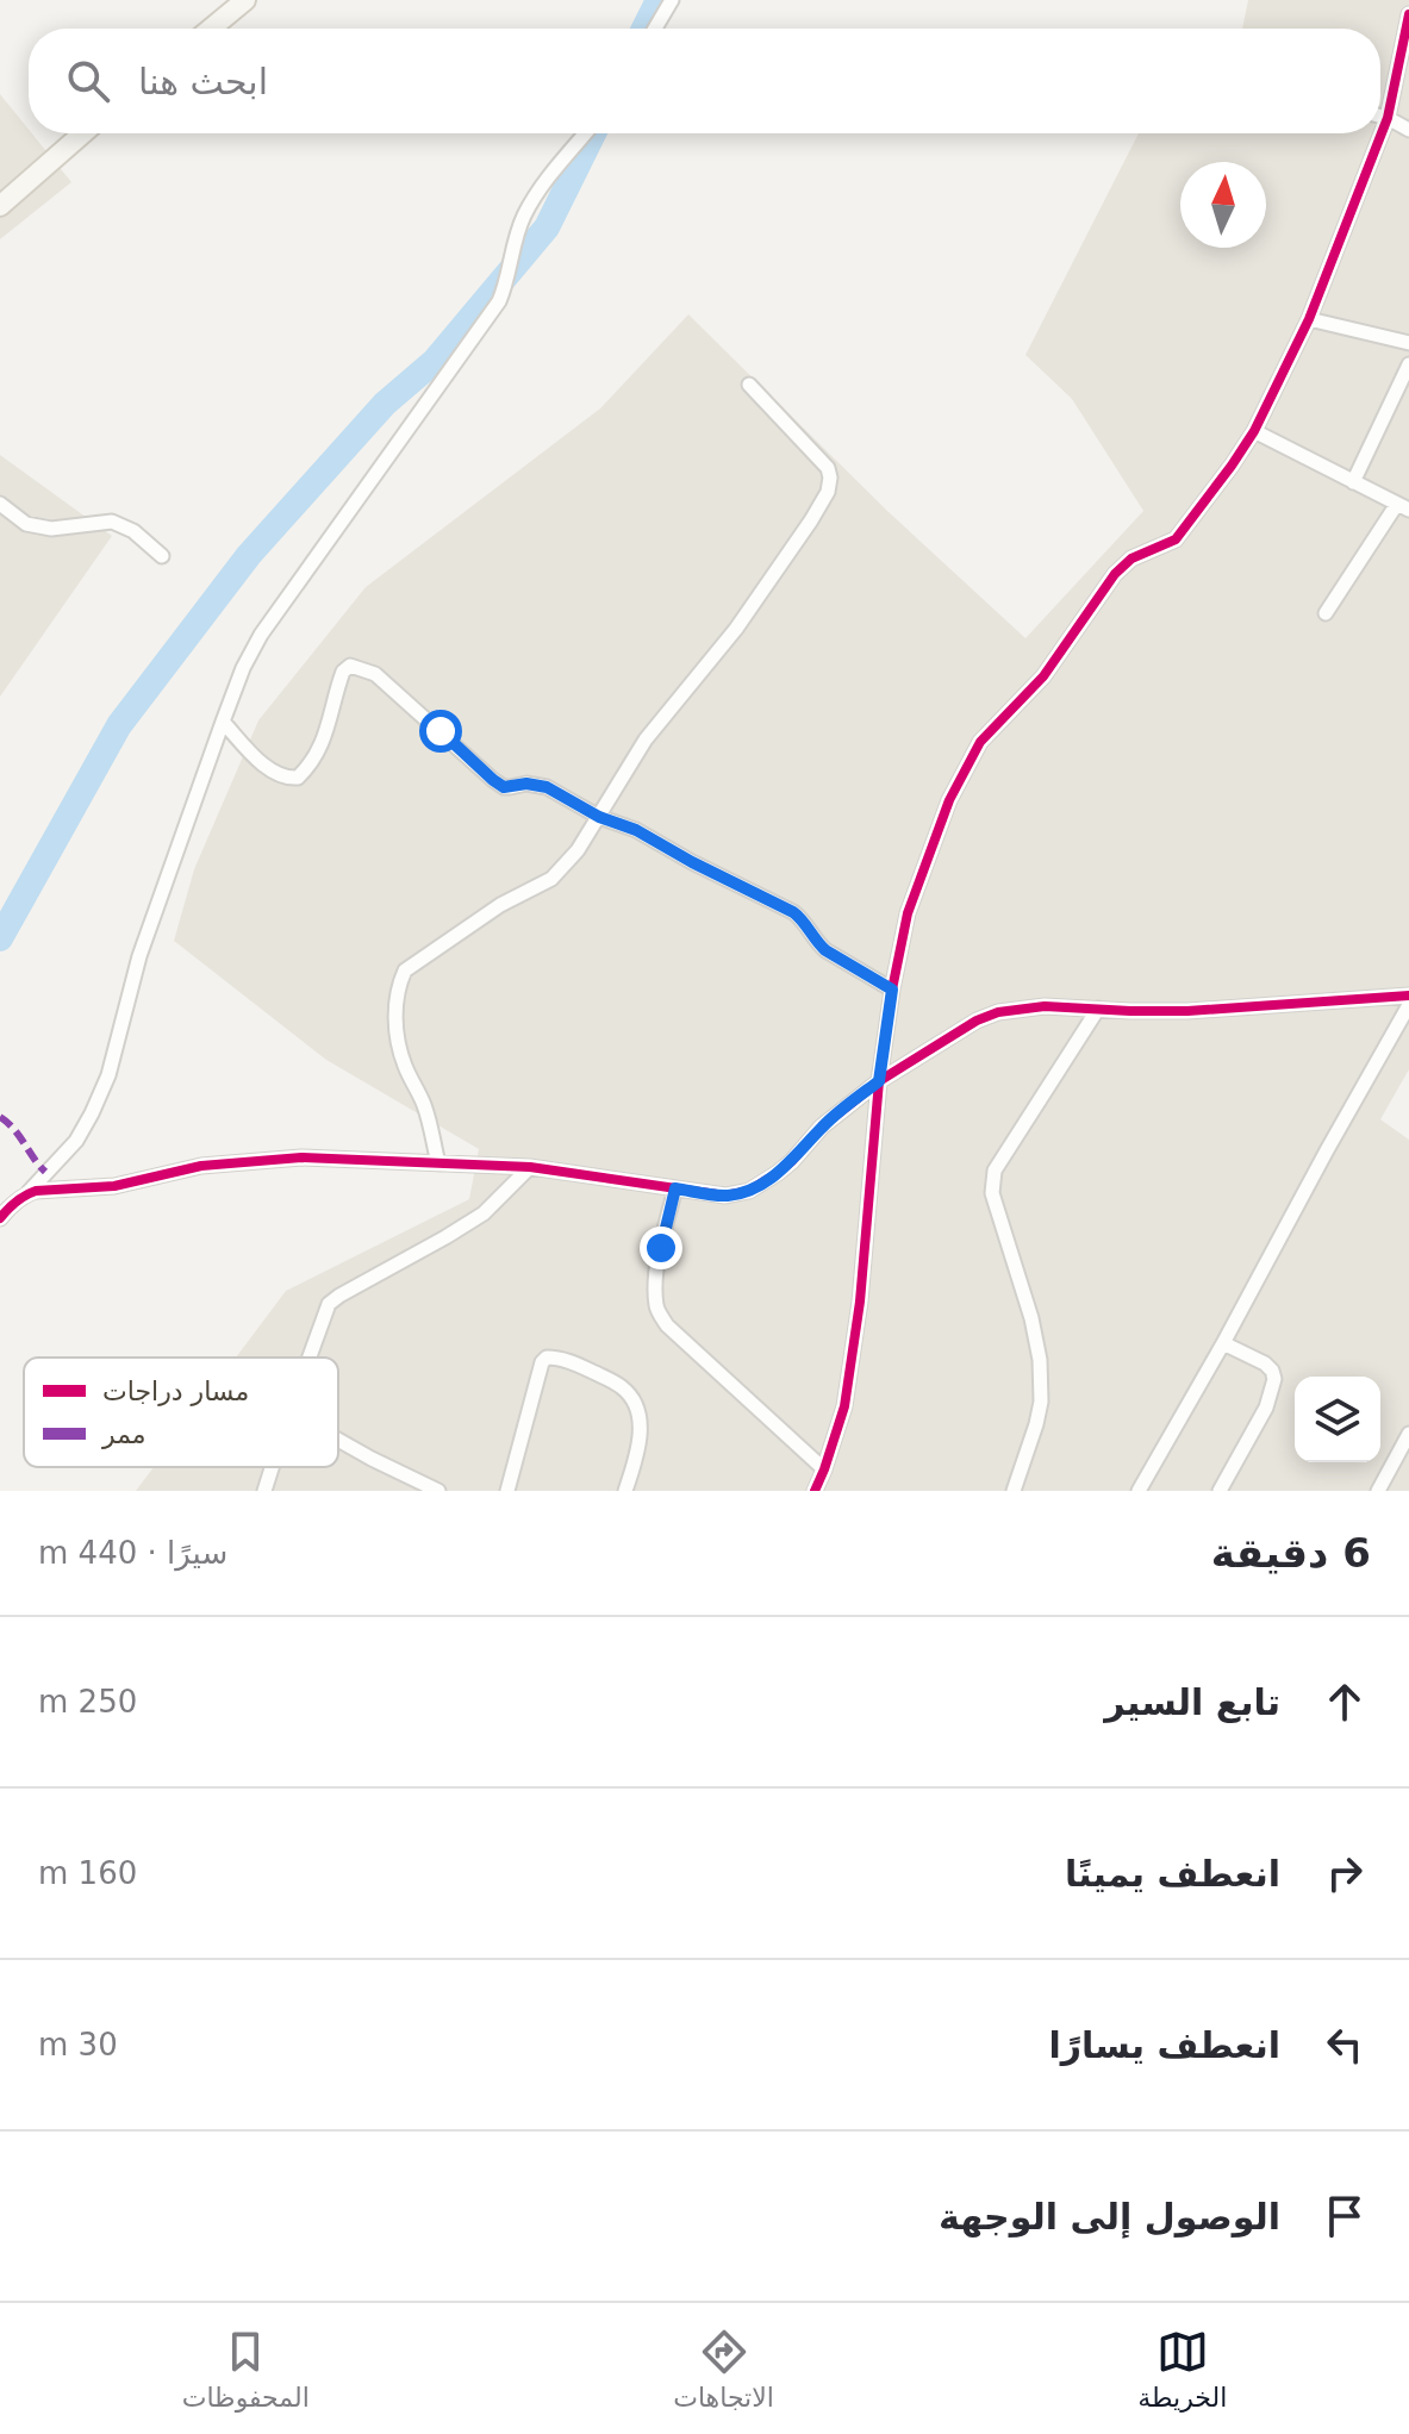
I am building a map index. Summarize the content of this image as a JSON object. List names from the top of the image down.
{
  "legend": ["مسار دراجات", "ممر"],
  "north": "top",
  "page": {
    "search": "ابحث هنا",
    "heading": ["6 دقيقة", "سيرًا · 440 m"],
    "list": [
      ["تابع السير", "250 m"],
      ["انعطف يمينًا", "160 m"],
      ["انعطف يسارًا", "30 m"],
      "الوصول إلى الوجهة"
    ],
    "nav": ["الخريطة", "الاتجاهات", "المحفوظات"]
  }
}
